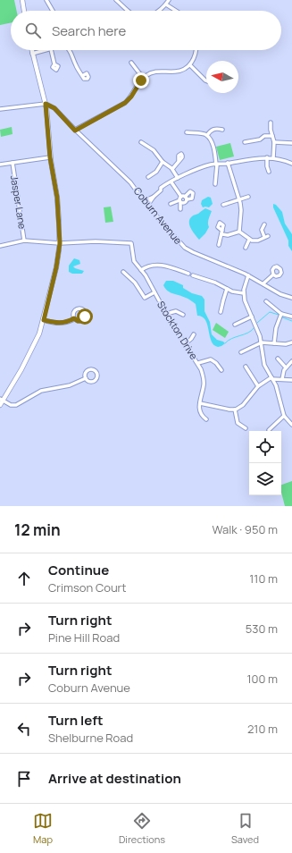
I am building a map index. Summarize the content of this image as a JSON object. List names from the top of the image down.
{
  "streets": {
    "street": ["Jasper Lane", "Coburn Avenue", "Stockton Drive"]
  },
  "north": "left",
  "page": {
    "search": "Search here",
    "heading": ["12 min", "Walk · 950 m"],
    "list": [
      ["Continue", "Crimson Court", "110 m"],
      ["Turn right", "Pine Hill Road", "530 m"],
      ["Turn right", "Coburn Avenue", "100 m"],
      ["Turn left", "Shelburne Road", "210 m"],
      "Arrive at destination"
    ],
    "nav": ["Map", "Directions", "Saved"]
  }
}
